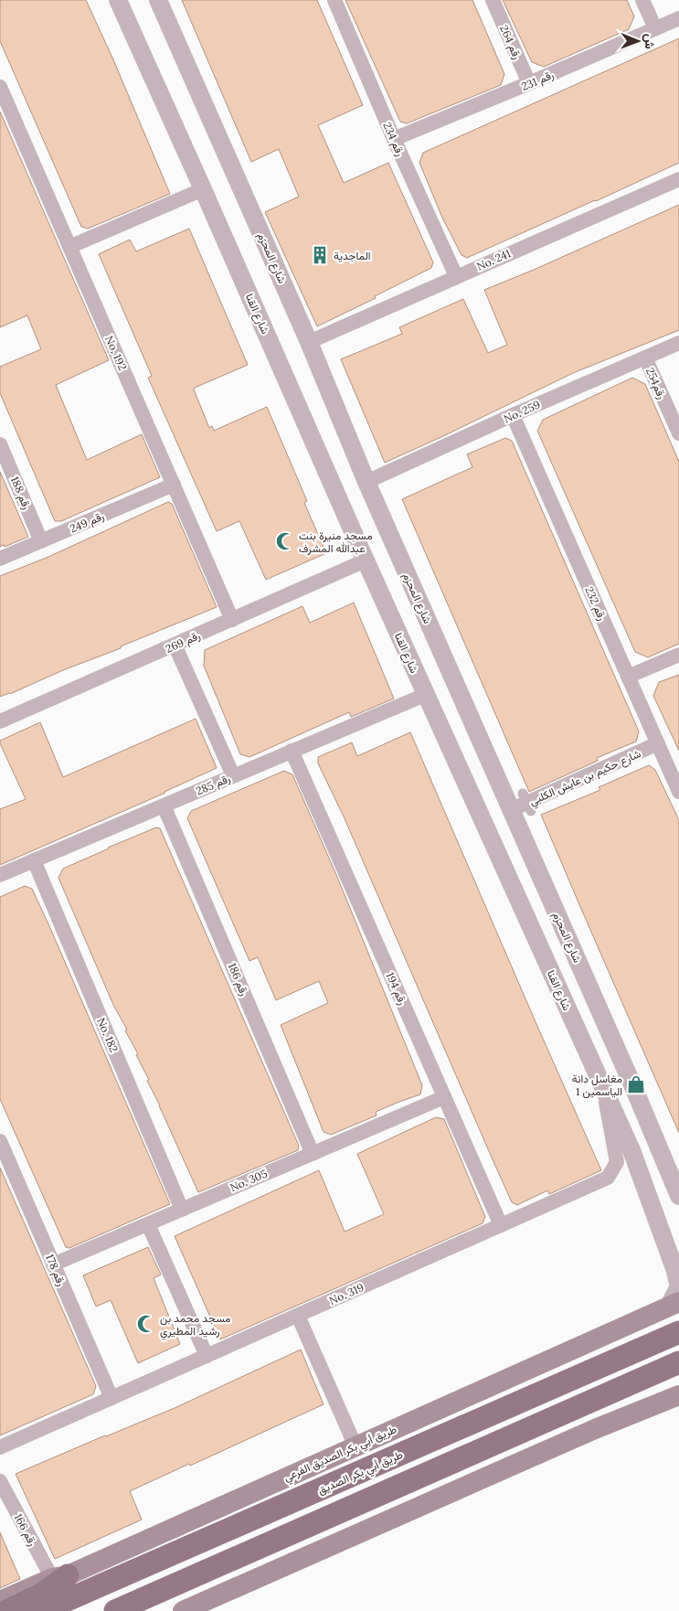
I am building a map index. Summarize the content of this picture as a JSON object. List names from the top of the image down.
{
  "streets": {
    "main road": ["طريق أبي بكر الصديق الفرعي", "طريق أبي بكر الصديق"],
    "street": [
      "رقم 264",
      "رقم 231",
      "رقم 234",
      "شارع المحزم",
      "No. 241",
      "شارع القنا",
      "No. 192",
      "رقم254",
      "No. 259",
      "رقم 188",
      "رقم 249",
      "رقم 232",
      "رقم 269",
      "شارع حكيم بن عايش الكلبي",
      "رقم 285",
      "رقم 186",
      "رقم 194",
      "No. 182",
      "No. 305",
      "رقم 178",
      "No. 319",
      "رقم 166"
    ]
  },
  "crossings": [
    ["رقم 264", "رقم 231"],
    ["رقم 231", "رقم 234"],
    ["رقم 234", "No. 241"],
    ["شارع المحزم", "No. 241"],
    ["شارع المحزم", "No. 259"],
    ["شارع المحزم", "شارع حكيم بن عايش الكلبي"],
    ["شارع القنا", "رقم 269"],
    ["شارع القنا", "رقم 285"],
    ["شارع القنا", "No. 319"],
    ["شارع القنا", "طريق أبي بكر الصديق الفرعي"],
    ["No. 192", "رقم 249"],
    ["No. 192", "رقم 269"],
    ["رقم254", "No. 259"],
    ["No. 259", "رقم 232"],
    ["رقم 188", "رقم 249"],
    ["رقم 232", "شارع حكيم بن عايش الكلبي"],
    ["رقم 285", "رقم 186"],
    ["رقم 285", "رقم 194"],
    ["رقم 285", "No. 182"],
    ["رقم 186", "No. 305"],
    ["رقم 194", "No. 305"],
    ["رقم 194", "No. 319"],
    ["No. 182", "No. 305"],
    ["No. 305", "رقم 178"],
    ["رقم 178", "No. 319"],
    ["طريق أبي بكر الصديق الفرعي", "رقم 166"]
  ],
  "places": {
    "building": ["الماجدية"],
    "mosque": ["مسجد منيرة بنت عبدالله المشرف", "مسجد محمد بن رشيد المطيري"],
    "shop": ["مغاسل دانة الياسمين 1"]
  },
  "north": "right"
}
